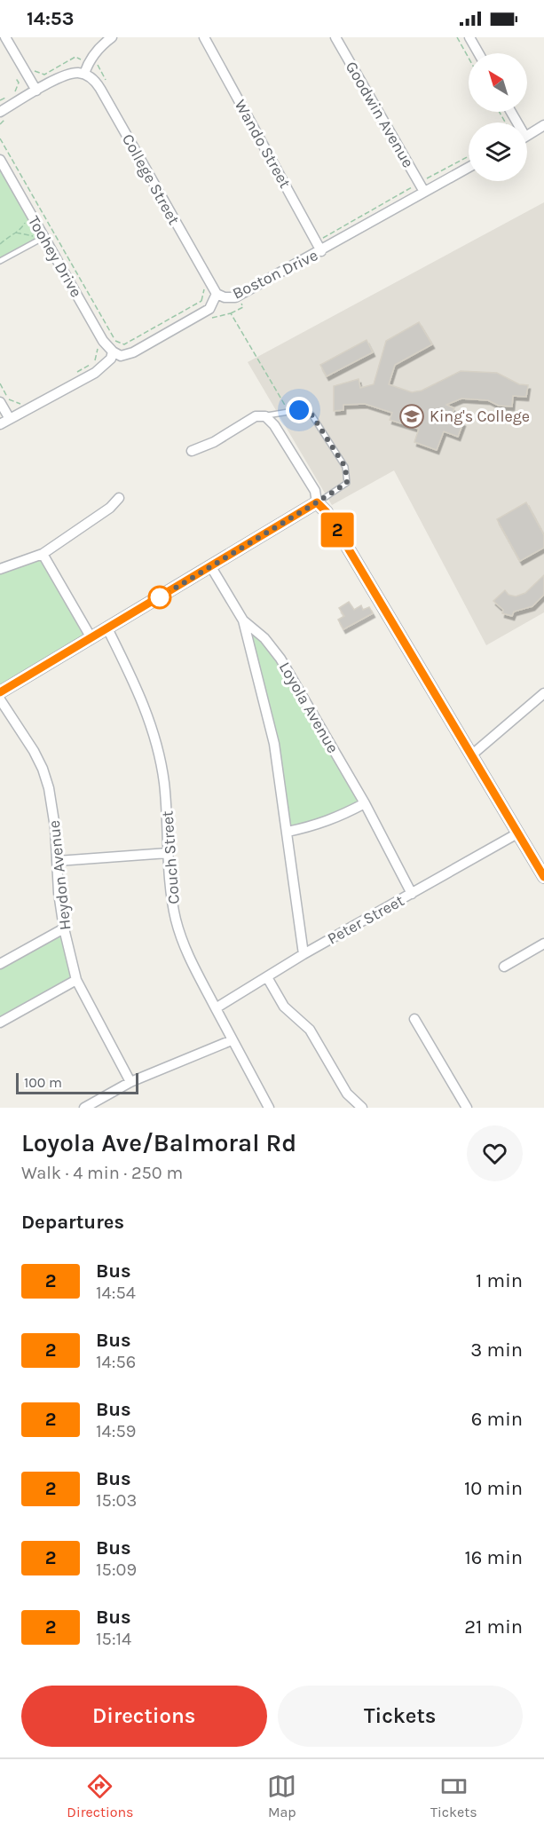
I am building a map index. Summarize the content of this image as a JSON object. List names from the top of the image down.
{
  "streets": {
    "street": [
      "Goodwin Avenue",
      "Wando Street",
      "College Street",
      "Toohey Drive",
      "Boston Drive",
      "Loyola Avenue",
      "Couch Street",
      "Heydon Avenue",
      "Peter Street"
    ]
  },
  "crossings": [
    ["Goodwin Avenue", "Boston Drive"],
    ["Wando Street", "Boston Drive"],
    ["College Street", "Boston Drive"],
    ["Loyola Avenue", "Peter Street"],
    ["Couch Street", "Peter Street"]
  ],
  "places": {
    "school or university": ["King's College"]
  },
  "lines": ["bus line 2"],
  "scale_bar": "100 m",
  "north": "top left",
  "page": {
    "status": "14:53",
    "on_map": "2",
    "scale": "100 m",
    "heading": [
      ["Loyola Ave/Balmoral Rd", "Walk · 4 min · 250 m"],
      "Departures"
    ],
    "list": [
      {
        "mark": "2",
        "name": "Bus",
        "note": "14:54",
        "value": "1 min"
      },
      {
        "mark": "2",
        "name": "Bus",
        "note": "14:56",
        "value": "3 min"
      },
      {
        "mark": "2",
        "name": "Bus",
        "note": "14:59",
        "value": "6 min"
      },
      {
        "mark": "2",
        "name": "Bus",
        "note": "15:03",
        "value": "10 min"
      },
      {
        "mark": "2",
        "name": "Bus",
        "note": "15:09",
        "value": "16 min"
      },
      {
        "mark": "2",
        "name": "Bus",
        "note": "15:14",
        "value": "21 min"
      }
    ],
    "buttons": ["Directions", "Tickets"],
    "tabs": ["Directions", "Map", "Tickets"]
  }
}
